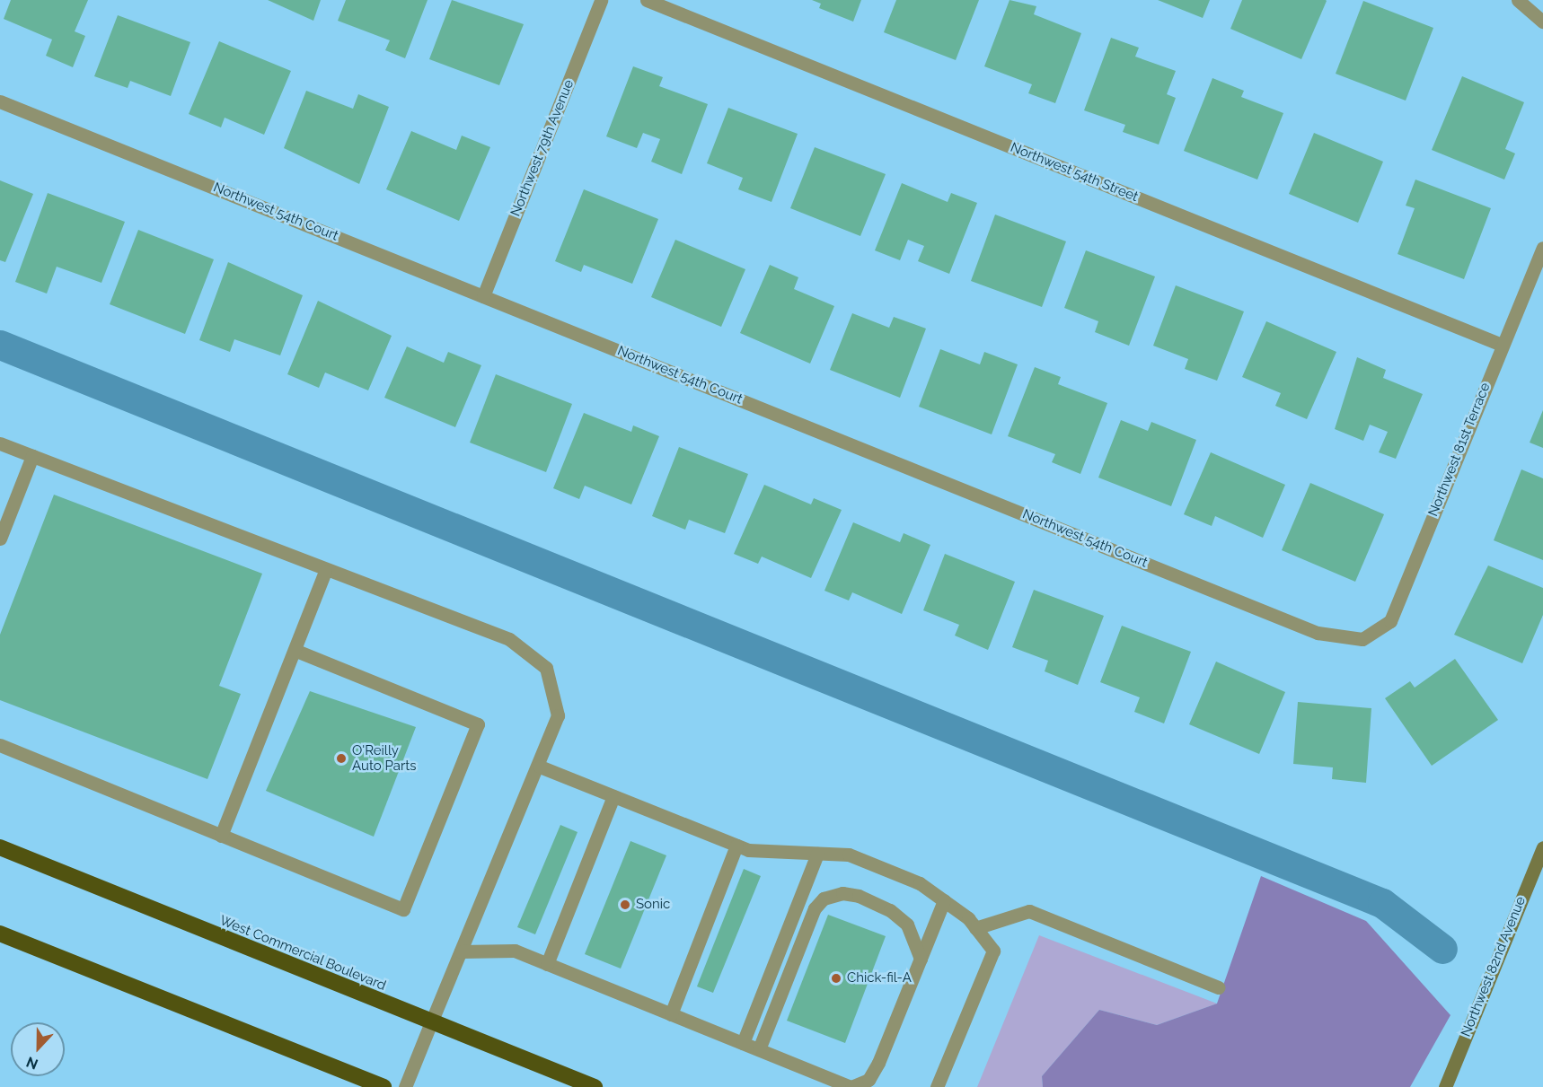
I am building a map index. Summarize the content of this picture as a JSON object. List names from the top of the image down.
{
  "streets": {
    "highway": ["West Commercial Boulevard"],
    "street": [
      "Northwest 79th Avenue",
      "Northwest 54th Street",
      "Northwest 54th Court",
      "Northwest 81st Terrace",
      "Northwest 82nd Avenue"
    ]
  },
  "crossings": [
    ["Northwest 79th Avenue", "Northwest 54th Court"],
    ["Northwest 54th Street", "Northwest 81st Terrace"],
    ["Northwest 54th Court", "Northwest 81st Terrace"]
  ],
  "places": ["O'Reilly Auto Parts", "Sonic", "Chick-fil-A"],
  "north": "bottom"
}
